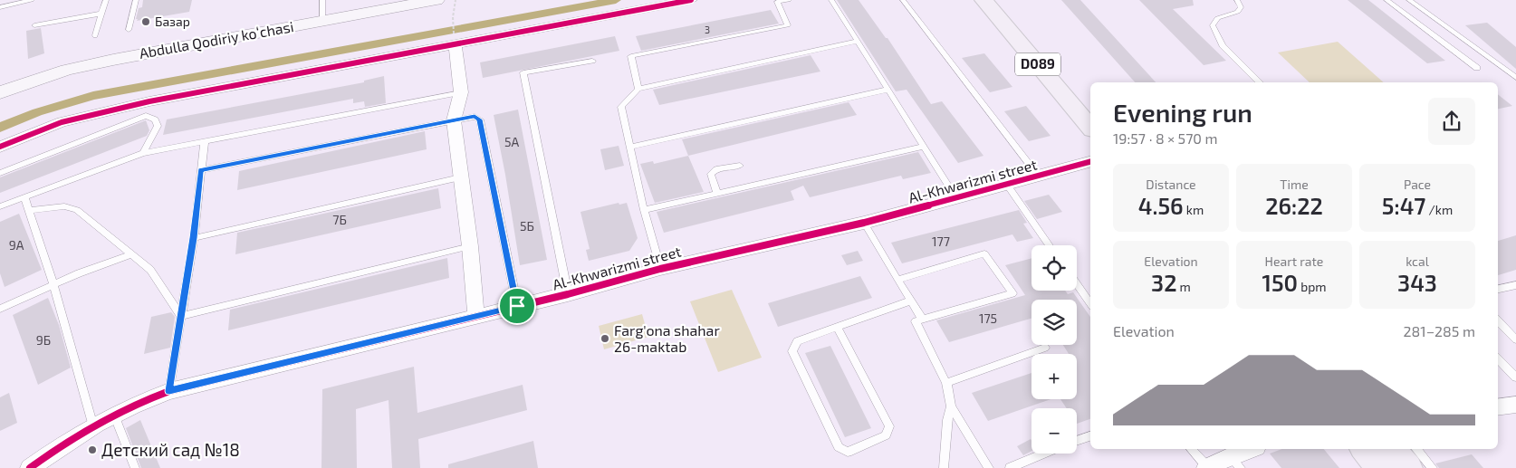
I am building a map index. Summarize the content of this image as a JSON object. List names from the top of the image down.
{
  "streets": {
    "main road": ["D089"],
    "street": ["Abdulla Qodiriy koʻchasi", "Al-Khwarizmi street"]
  },
  "places": ["Базар", "Farg'ona shahar 26-maktab", "Детский сад №18"],
  "house_numbers": [
    "3",
    "5А",
    "7Б",
    "5Б",
    "177",
    "9А",
    "175",
    "9Б"
  ],
  "page": {
    "heading": ["Evening run", "19:57 · 8 × 570 m"],
    "stats": [
      ["Distance", "4.56 km"],
      ["Time", "26:22"],
      ["Pace", "5:47 /km"],
      ["Elevation", "32 m"],
      ["Heart rate", "150 bpm"],
      ["kcal", "343"]
    ],
    "map_buttons": ["+", "−"],
    "chart": ["Elevation", "281–285 m"]
  }
}
